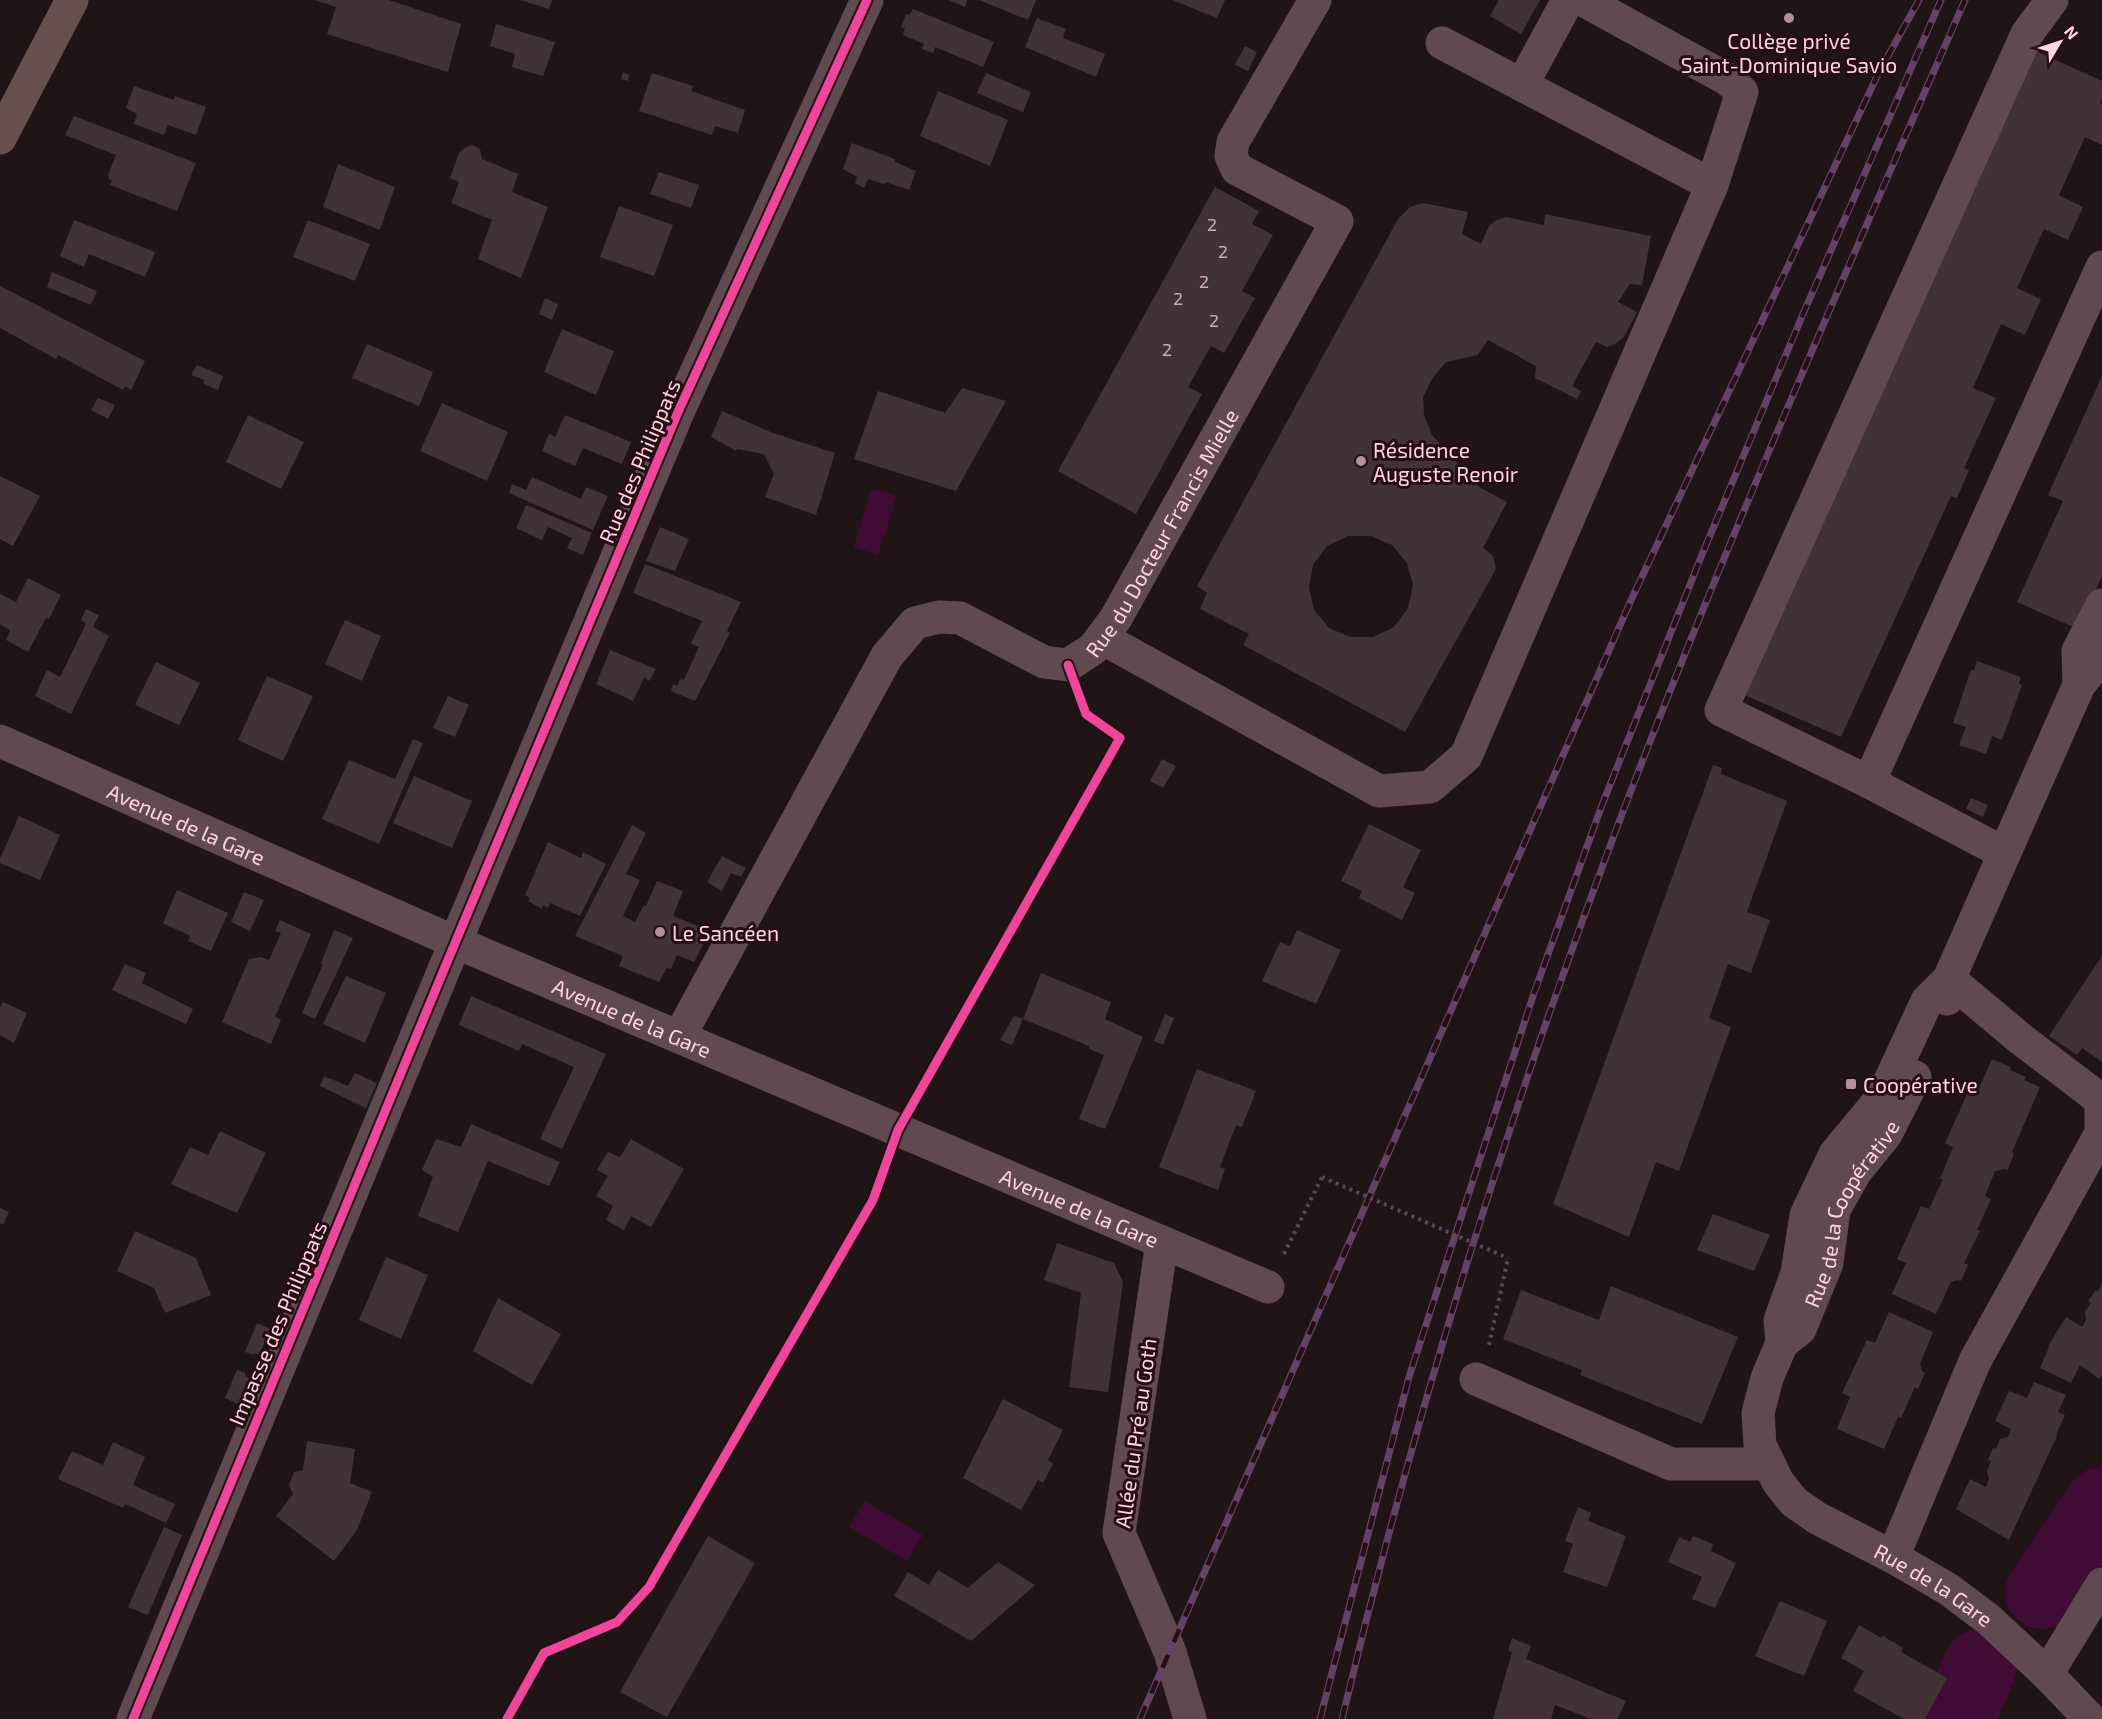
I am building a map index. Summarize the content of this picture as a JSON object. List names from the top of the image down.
{
  "streets": {
    "street": [
      "Rue des Philippats",
      "Rue du Docteur Francis Mielle",
      "Avenue de la Gare",
      "Rue de la Coopérative",
      "Impasse des Philippats",
      "Allée du Pré au Goth",
      "Rue de la Gare"
    ]
  },
  "crossings": [
    ["Rue des Philippats", "Avenue de la Gare"],
    ["Rue des Philippats", "Impasse des Philippats"],
    ["Rue du Docteur Francis Mielle", "Avenue de la Gare"],
    ["Avenue de la Gare", "Impasse des Philippats"],
    ["Avenue de la Gare", "Allée du Pré au Goth"],
    ["Rue de la Coopérative", "Rue de la Gare"]
  ],
  "places": {
    "other": ["Collège privé Saint-Dominique Savio", "Résidence Auguste Renoir", "Le Sancéen"],
    "transit": ["Coopérative"]
  },
  "house_numbers": [
    "2",
    "2",
    "2",
    "2",
    "2",
    "2"
  ],
  "north": "top right"
}
